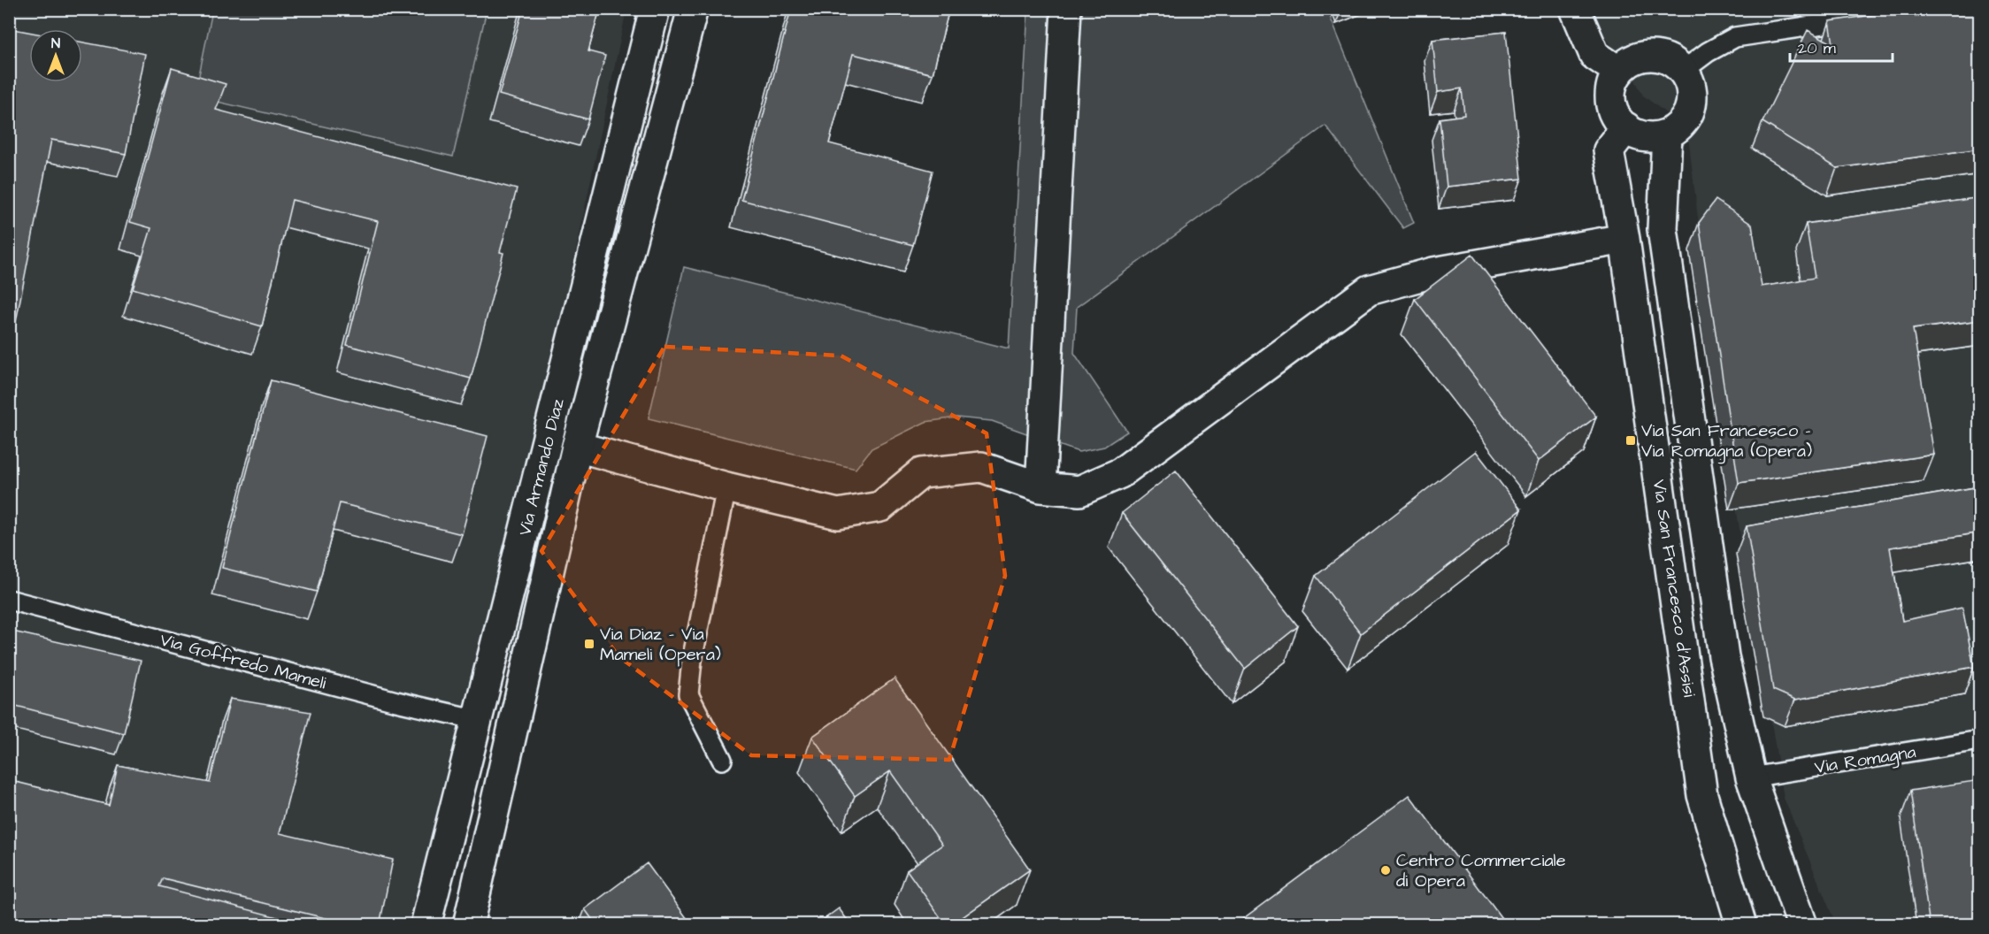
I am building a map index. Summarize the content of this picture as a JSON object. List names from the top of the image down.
{
  "streets": {
    "street": ["Via Armando Diaz", "Via San Francesco d'Assisi"],
    "lane": ["Via Goffredo Mameli", "Via Romagna"]
  },
  "crossings": [
    ["Via Armando Diaz", "Via Goffredo Mameli"]
  ],
  "places": {
    "transit": ["Via San Francesco - Via Romagna (Opera)", "Via Diaz - Via Mameli (Opera)"],
    "other": ["Centro Commerciale di Opera"]
  },
  "scale_bar": "20 m",
  "north": "top"
}
